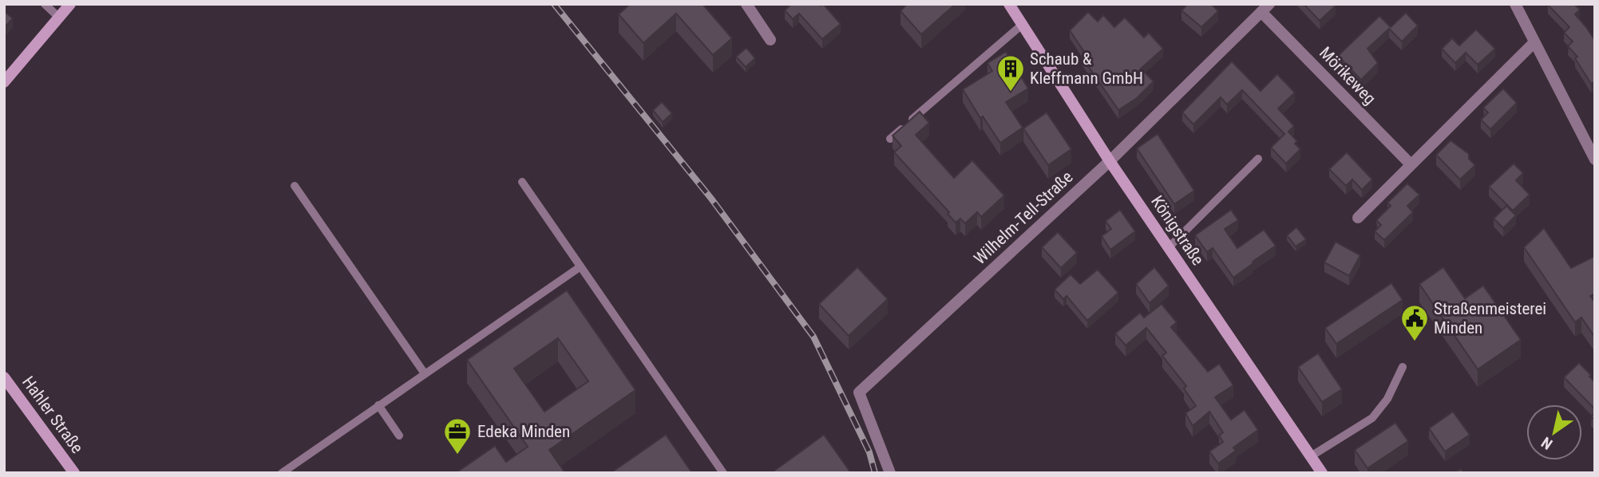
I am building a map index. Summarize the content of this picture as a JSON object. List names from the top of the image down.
{
  "streets": {
    "main road": ["Königstraße", "Hahler Straße"],
    "street": ["Mörikeweg", "Wilhelm-Tell-Straße"]
  },
  "crossings": [
    ["Mörikeweg", "Wilhelm-Tell-Straße"],
    ["Wilhelm-Tell-Straße", "Königstraße"]
  ],
  "places": {
    "building": ["Schaub & Kleffmann GmbH"],
    "public building": ["Straßenmeisterei Minden"],
    "office": ["Edeka Minden"]
  },
  "north": "bottom left"
}
